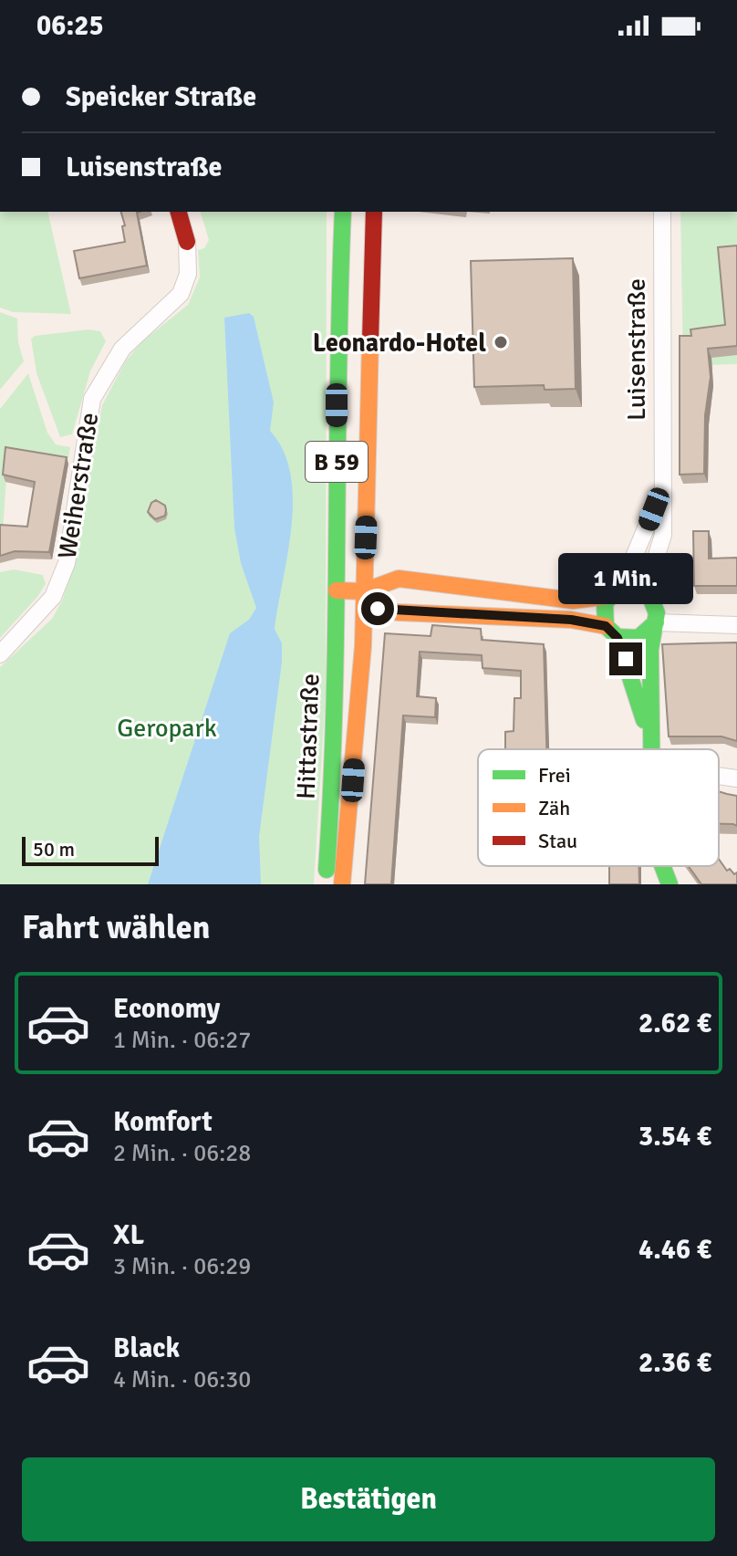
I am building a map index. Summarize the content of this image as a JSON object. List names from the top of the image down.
{
  "streets": {
    "main road": ["B 59", "Hittastraße"],
    "street": ["Luisenstraße", "Weiherstraße"]
  },
  "crossings": [
    ["B 59", "Hittastraße"]
  ],
  "parks": ["Geropark"],
  "places": ["Leonardo-Hotel"],
  "legend": ["Frei", "Zäh", "Stau"],
  "scale_bar": "50 m",
  "page": {
    "status": "06:25",
    "banner": ["Speicker Straße", "Luisenstraße"],
    "bubble": "1 Min.",
    "scale": "50 m",
    "heading": "Fahrt wählen",
    "list": [
      {
        "name": "Economy",
        "note": "1 Min. · 06:27",
        "value": "2.62 €"
      },
      {
        "name": "Komfort",
        "note": "2 Min. · 06:28",
        "value": "3.54 €"
      },
      {
        "name": "XL",
        "note": "3 Min. · 06:29",
        "value": "4.46 €"
      },
      {
        "name": "Black",
        "note": "4 Min. · 06:30",
        "value": "2.36 €"
      }
    ],
    "buttons": "Bestätigen"
  }
}
